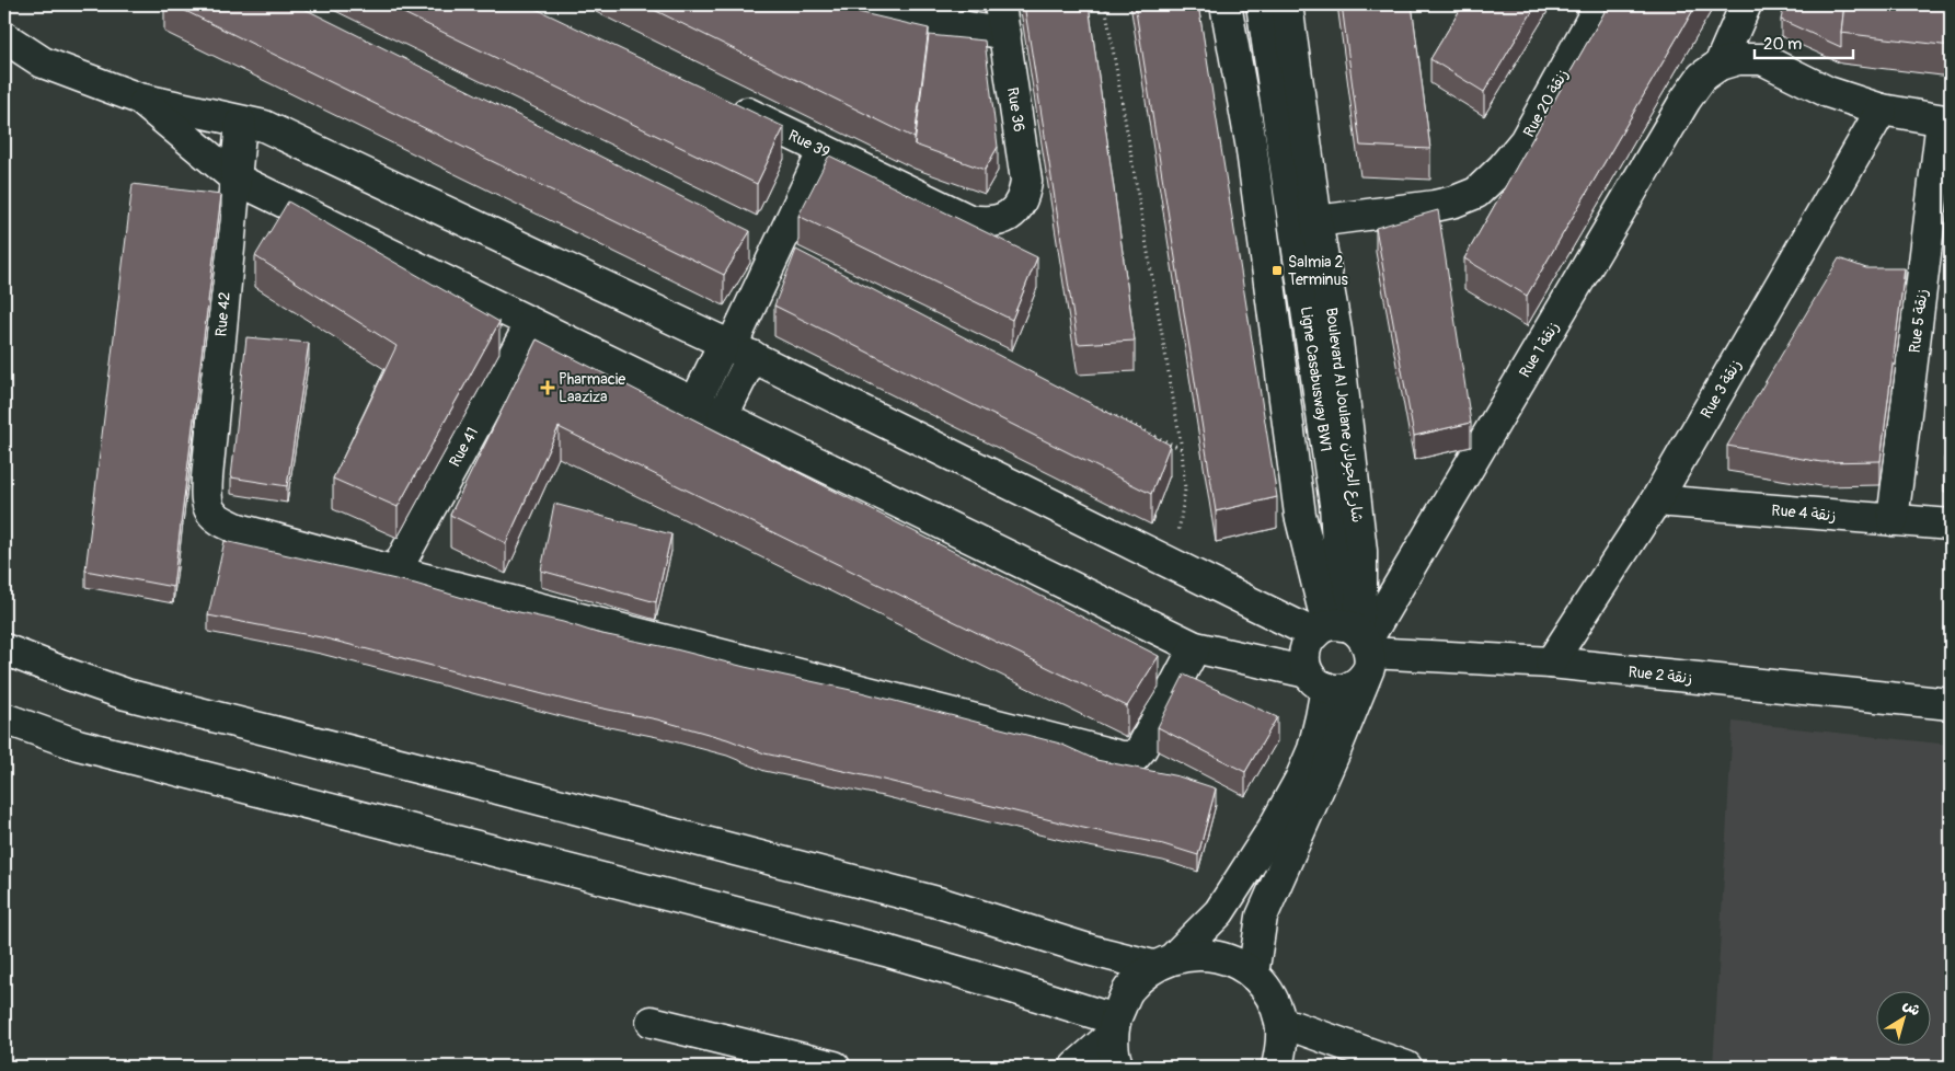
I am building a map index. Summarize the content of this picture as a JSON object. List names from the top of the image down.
{
  "streets": {
    "street": [
      "Rue 20 زنقة",
      "Rue 36",
      "Rue 39",
      "Rue 42",
      "Rue 5 زنقة",
      "Rue 1 زنقة",
      "Ligne Casabusway BW1",
      "Rue 3 زنقة",
      "Boulevard Al Joulane شارع الجولان",
      "Rue 41",
      "Rue 4 زنقة",
      "Rue 2 زنقة"
    ]
  },
  "crossings": [
    ["Rue 20 زنقة", "Boulevard Al Joulane شارع الجولان"],
    ["Rue 36", "Rue 39"],
    ["Rue 42", "Rue 41"],
    ["Rue 5 زنقة", "Rue 4 زنقة"],
    ["Rue 1 زنقة", "Ligne Casabusway BW1"],
    ["Rue 1 زنقة", "Boulevard Al Joulane شارع الجولان"],
    ["Rue 1 زنقة", "Rue 2 زنقة"],
    ["Ligne Casabusway BW1", "Boulevard Al Joulane شارع الجولان"],
    ["Ligne Casabusway BW1", "Rue 2 زنقة"],
    ["Rue 3 زنقة", "Rue 4 زنقة"],
    ["Rue 3 زنقة", "Rue 2 زنقة"],
    ["Boulevard Al Joulane شارع الجولان", "Rue 2 زنقة"]
  ],
  "places": {
    "transit": ["Salmia 2 Terminus"],
    "health": ["Pharmacie Laaziza"]
  },
  "scale_bar": "20 m",
  "north": "top right"
}
